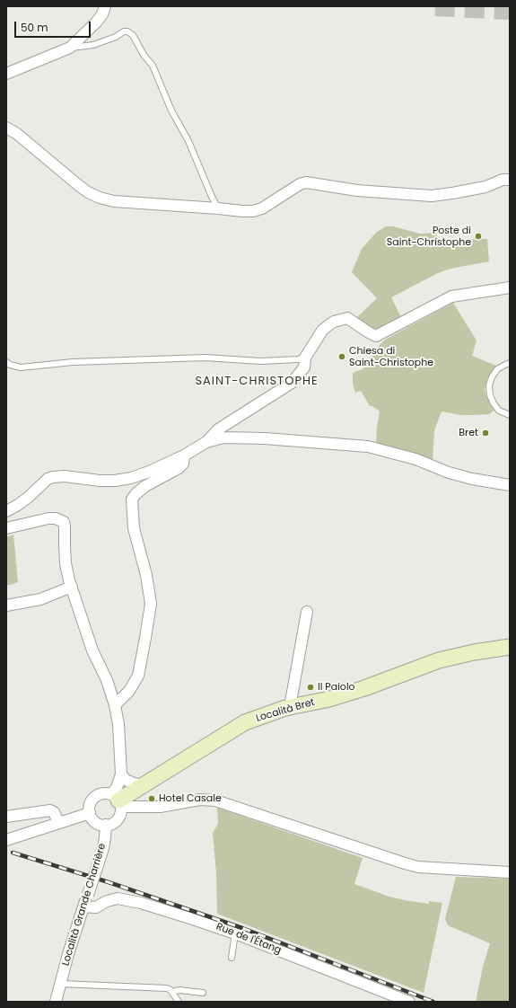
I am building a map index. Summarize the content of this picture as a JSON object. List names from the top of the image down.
{
  "streets": {
    "street": ["Località Bret", "Località Grande Charrière", "Rue de l'Étang"]
  },
  "crossings": [
    ["Località Bret", "Località Grande Charrière"],
    ["Località Grande Charrière", "Rue de l'Étang"]
  ],
  "districts": ["SAINT-CHRISTOPHE"],
  "places": [
    "Poste di Saint-Christophe",
    "Chiesa di Saint-Christophe",
    "Bret",
    "Il Paiolo",
    "Hotel Casale"
  ],
  "scale_bar": "50 m"
}
